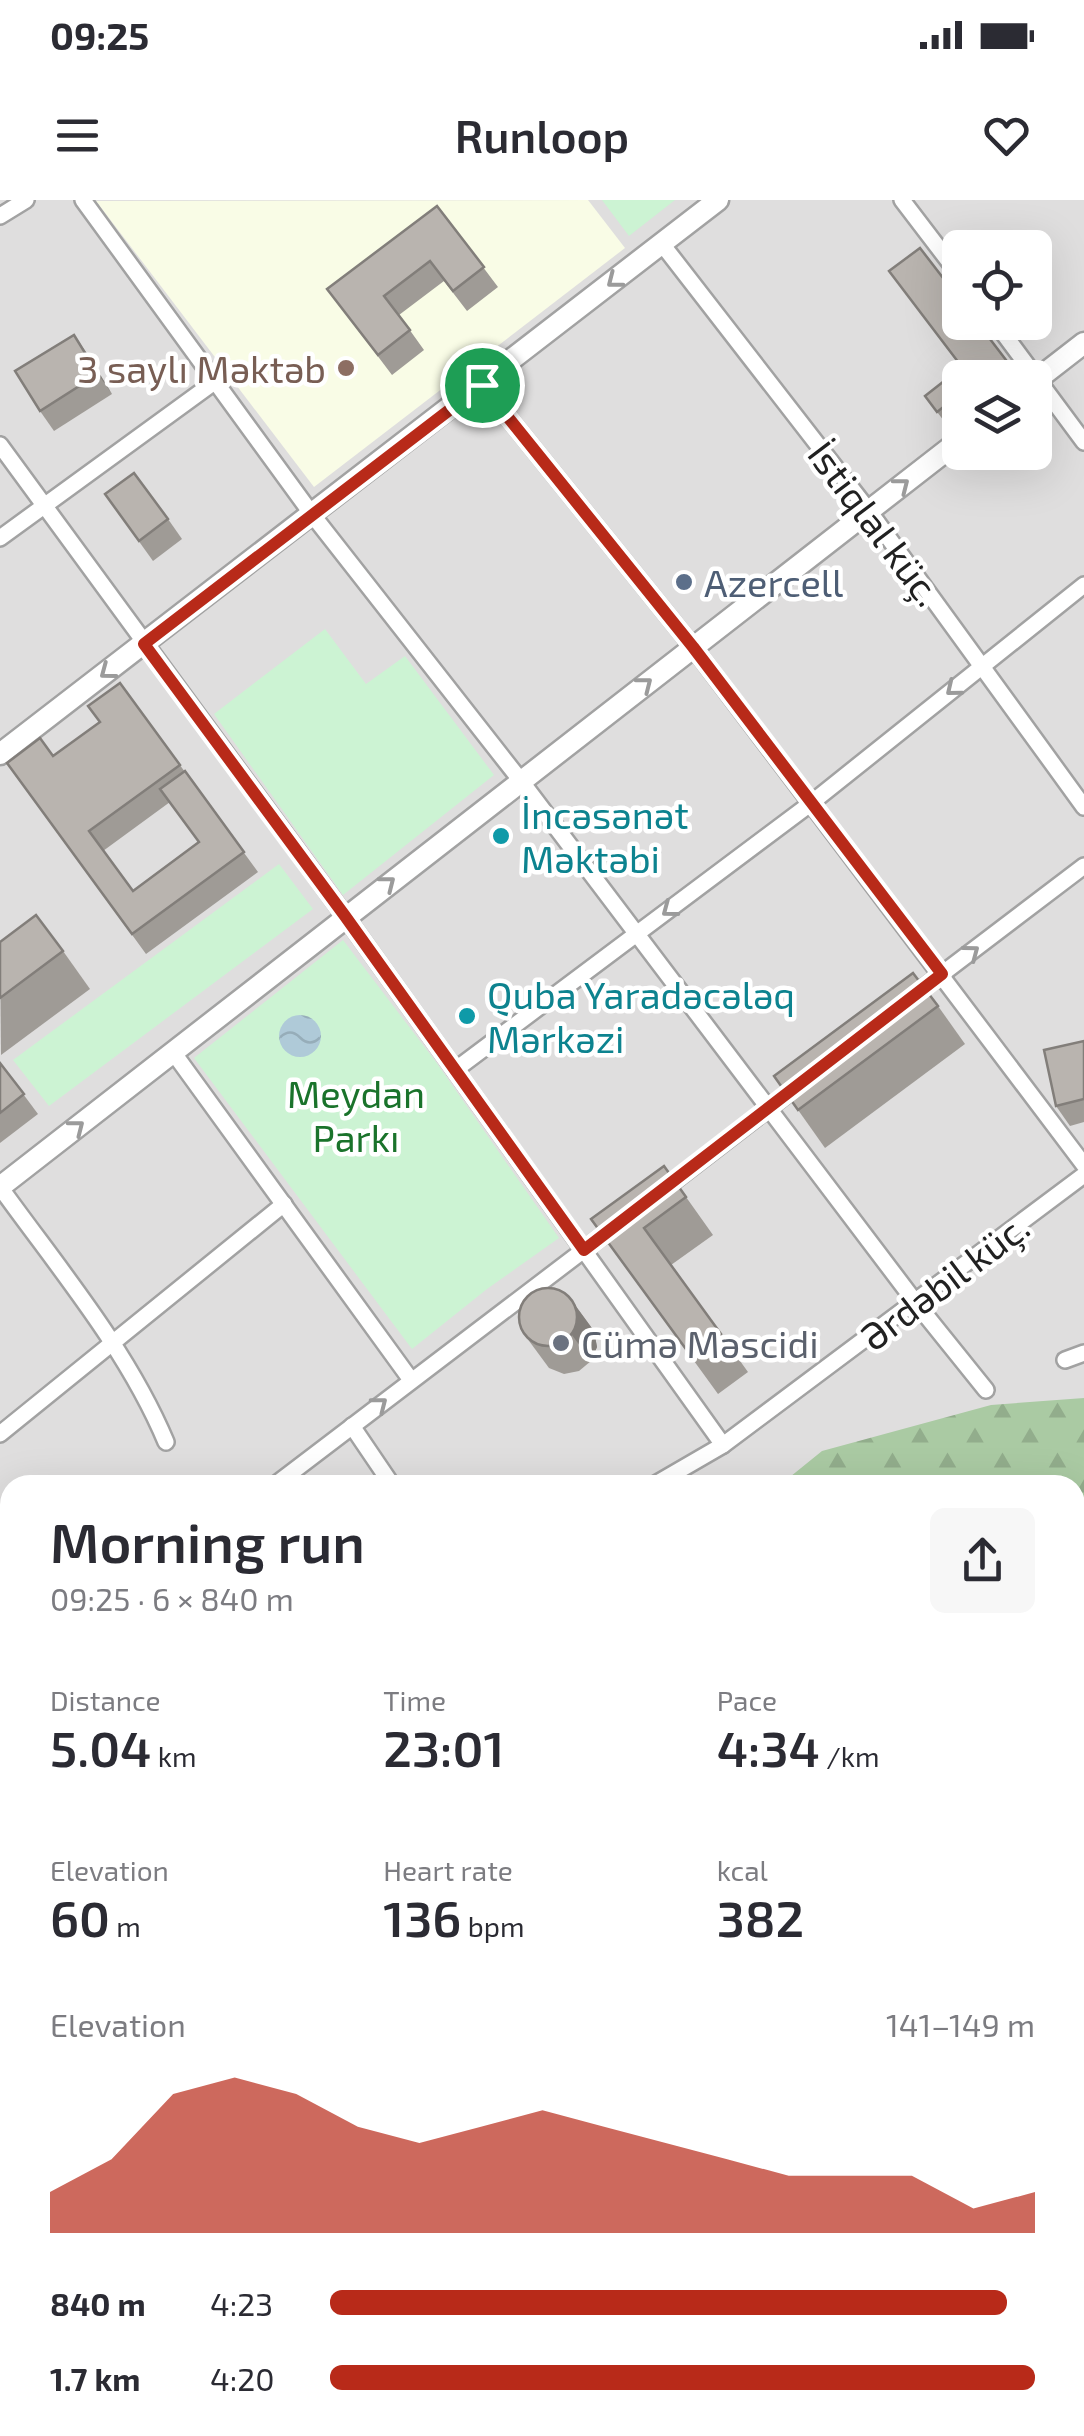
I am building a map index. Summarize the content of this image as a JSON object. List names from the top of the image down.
{
  "streets": {
    "street": ["İstiqlal küç.", "Ərdəbil küç."]
  },
  "parks": ["Meydan Parkı"],
  "places": [
    "3 saylı Məktəb",
    "Azercell",
    "İncəsənət Məktəbi",
    "Quba Yaradəcələq Mərkəzi",
    "Cümə Məscidi"
  ],
  "page": {
    "status": "09:25",
    "header": "Runloop",
    "heading": ["Morning run", "09:25 · 6 × 840 m"],
    "stats": [
      ["Distance", "5.04 km"],
      ["Time", "23:01"],
      ["Pace", "4:34 /km"],
      ["Elevation", "60 m"],
      ["Heart rate", "136 bpm"],
      ["kcal", "382"]
    ],
    "chart": ["Elevation", "141–149 m"],
    "list": [
      {
        "name": "840 m",
        "note": "4:23"
      },
      {
        "name": "1.7 km",
        "note": "4:20"
      }
    ]
  }
}
